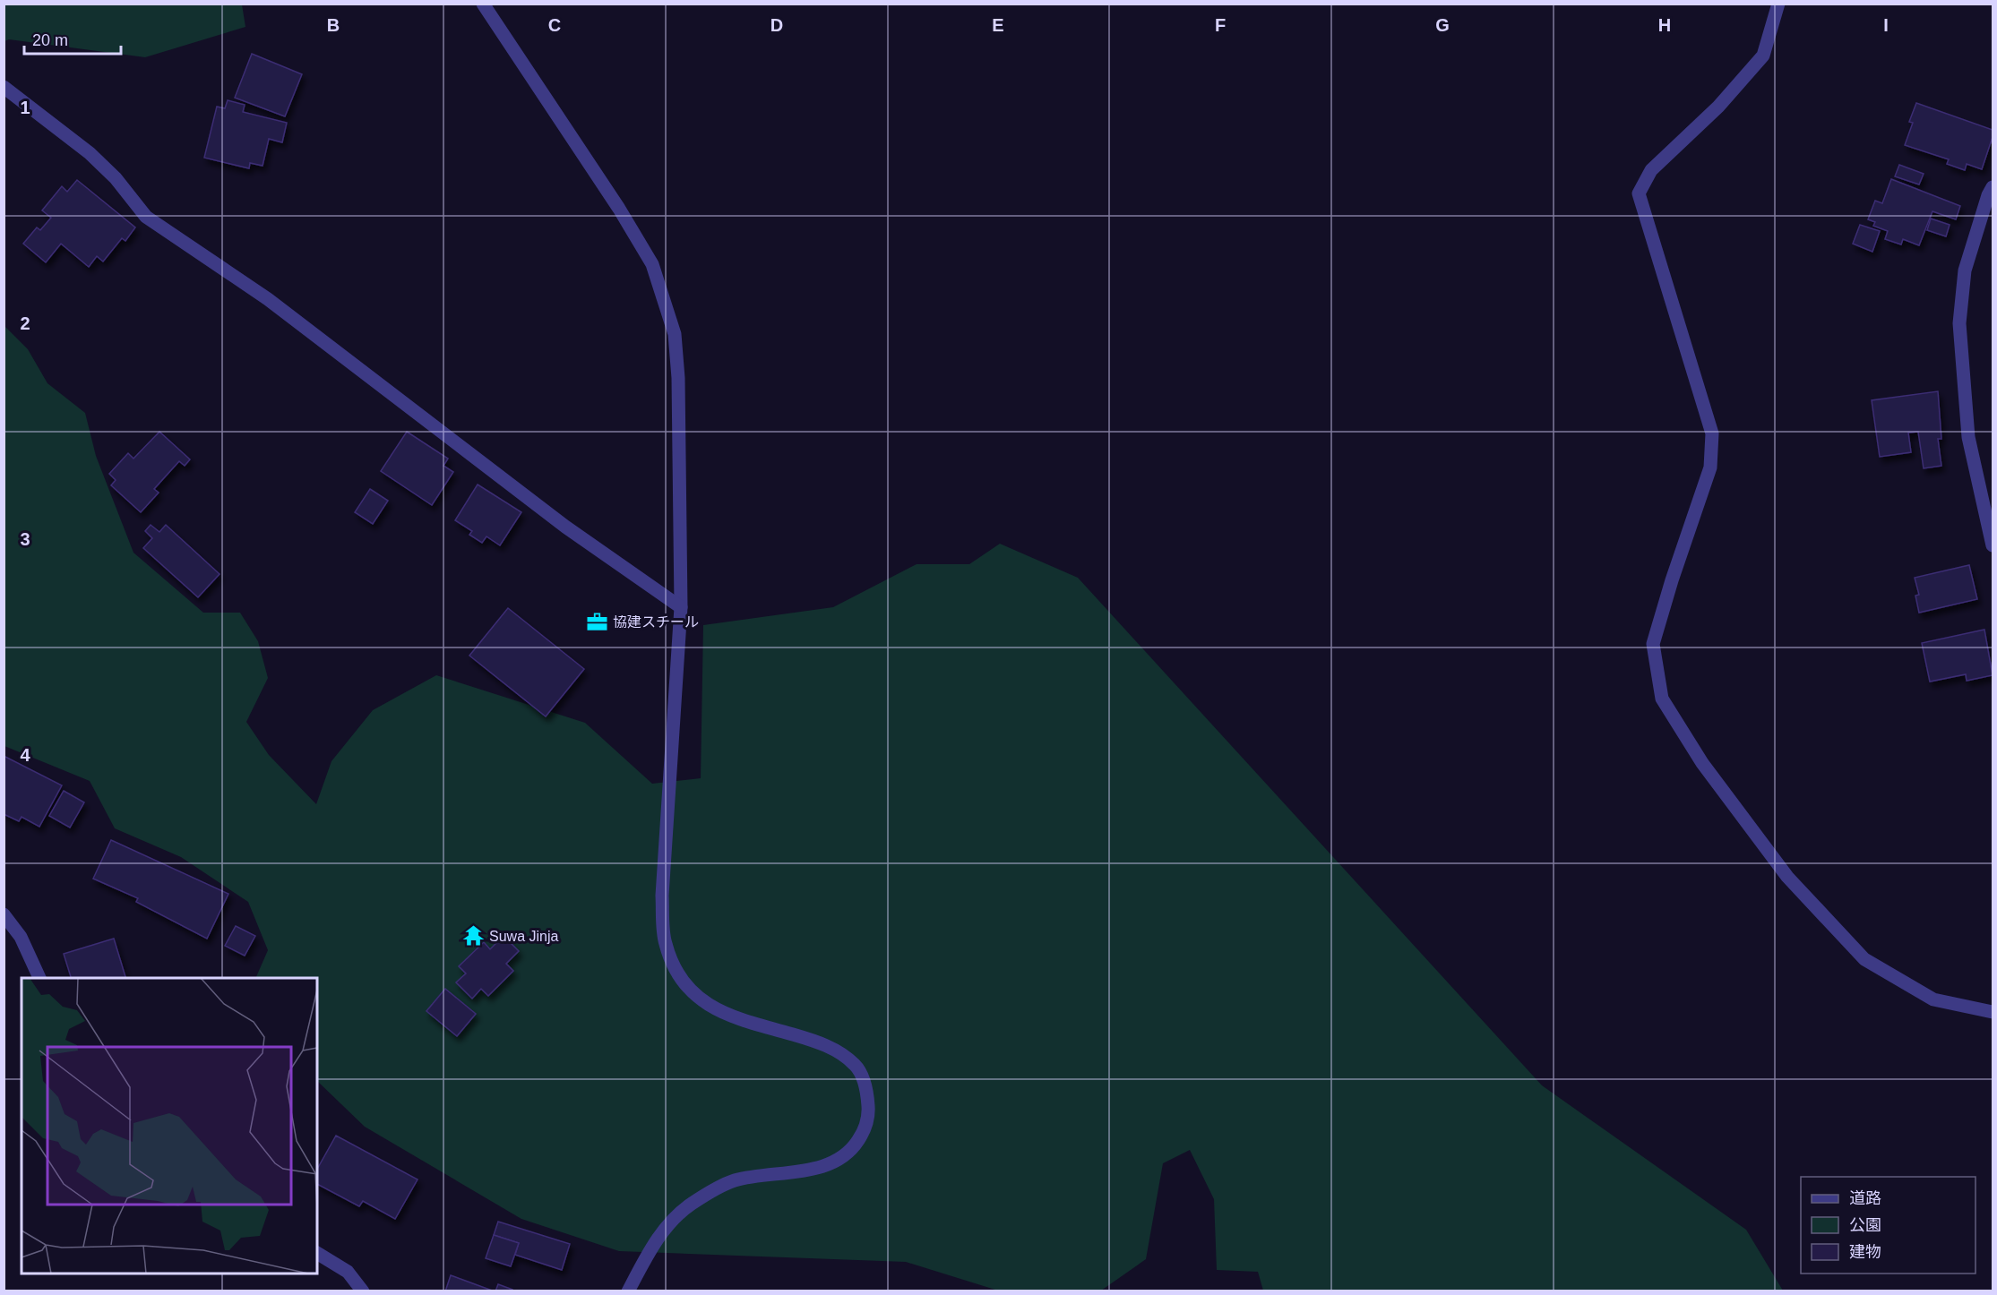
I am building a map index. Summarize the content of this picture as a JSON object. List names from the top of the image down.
{
  "places": {
    "office": ["協建スチール"],
    "temple": ["Suwa Jinja"]
  },
  "legend": ["道路", "公園", "建物"],
  "scale_bar": "20 m",
  "grid": {
    "columns": [
      "B",
      "C",
      "D",
      "E",
      "F",
      "G",
      "H",
      "I"
    ],
    "rows": [
      "1",
      "2",
      "3",
      "4"
    ]
  }
}
